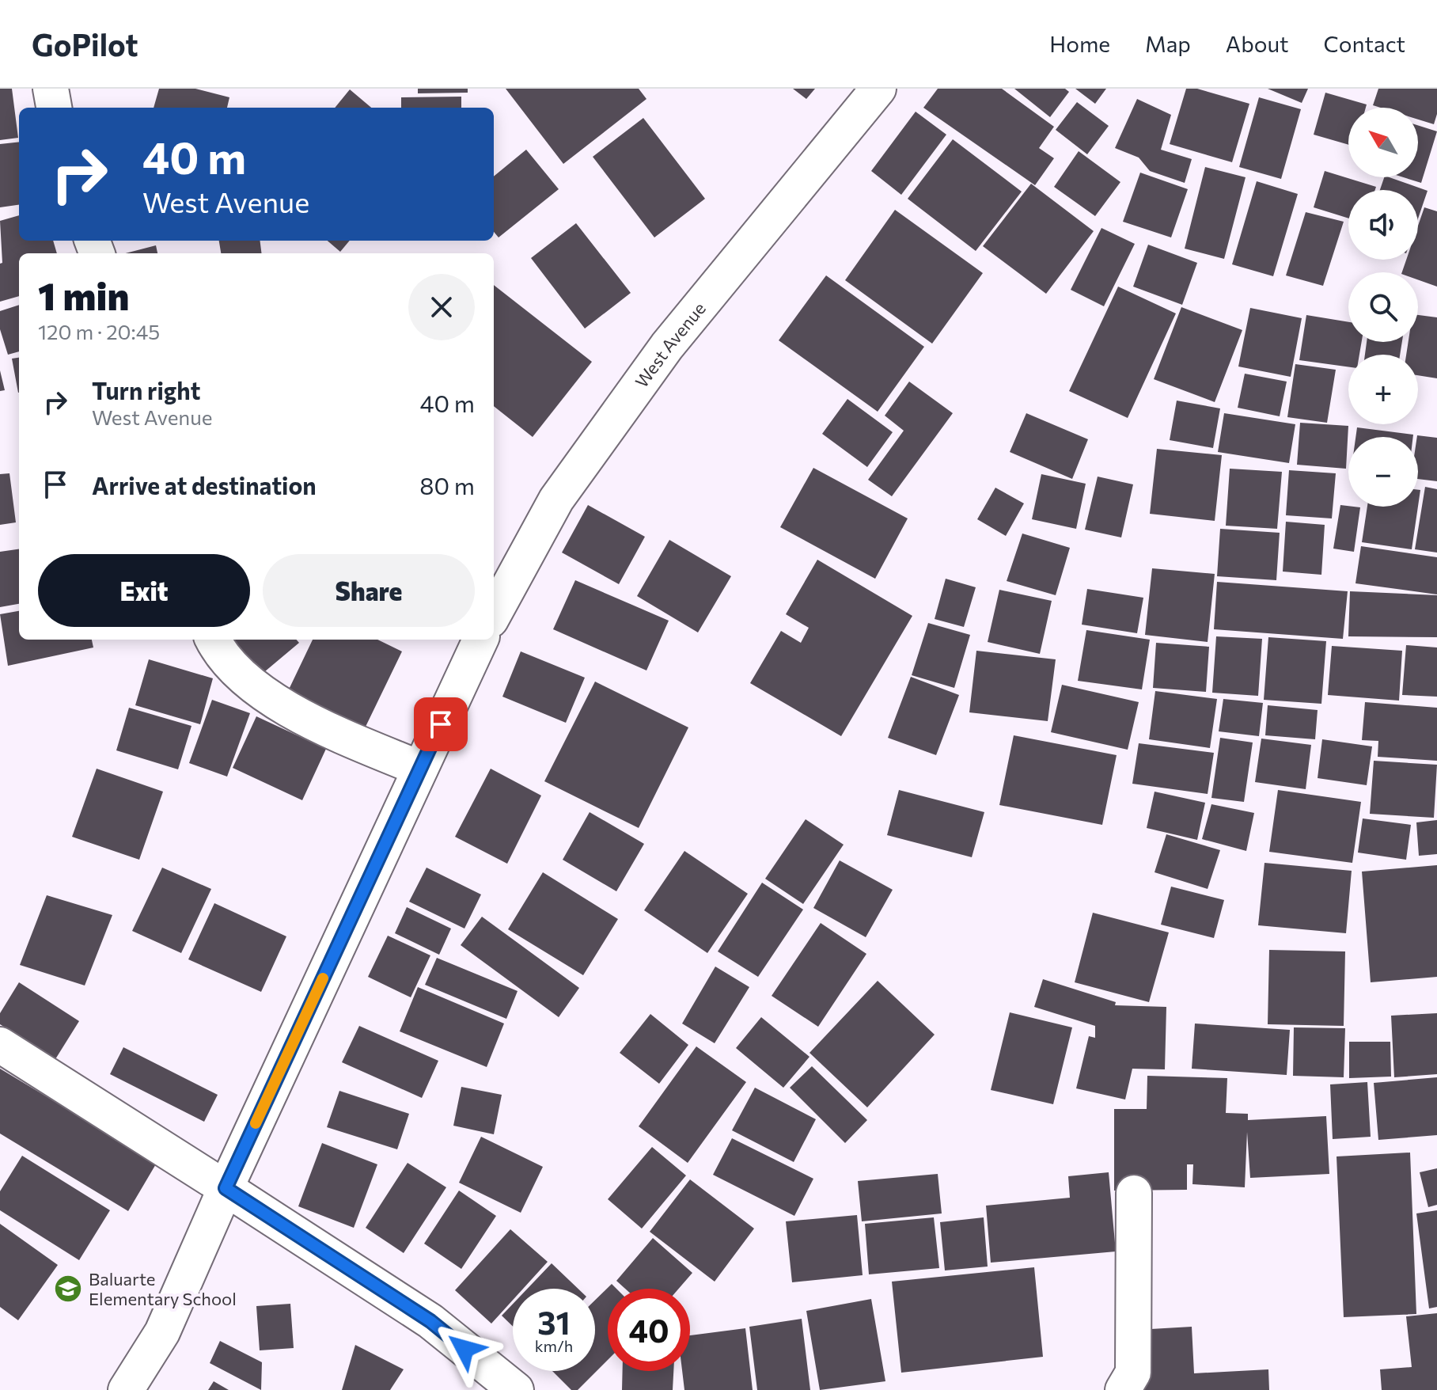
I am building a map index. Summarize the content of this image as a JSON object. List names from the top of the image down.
{
  "streets": {
    "main road": ["West Avenue"]
  },
  "places": {
    "school or university": ["Baluarte Elementary School"]
  },
  "north": "top left",
  "page": {
    "header": "GoPilot",
    "nav": [
      "Home",
      "Map",
      "About",
      "Contact"
    ],
    "map_buttons": ["+", "−"],
    "turn": ["40 m", "West Avenue"],
    "heading": ["1 min", "120 m · 20:45"],
    "list": [
      {
        "name": "Turn right",
        "note": "West Avenue",
        "value": "40 m"
      },
      {
        "name": "Arrive at destination",
        "value": "80 m"
      }
    ],
    "buttons": ["Exit", "Share"],
    "speed": "31 km/h",
    "limit": "40"
  }
}
